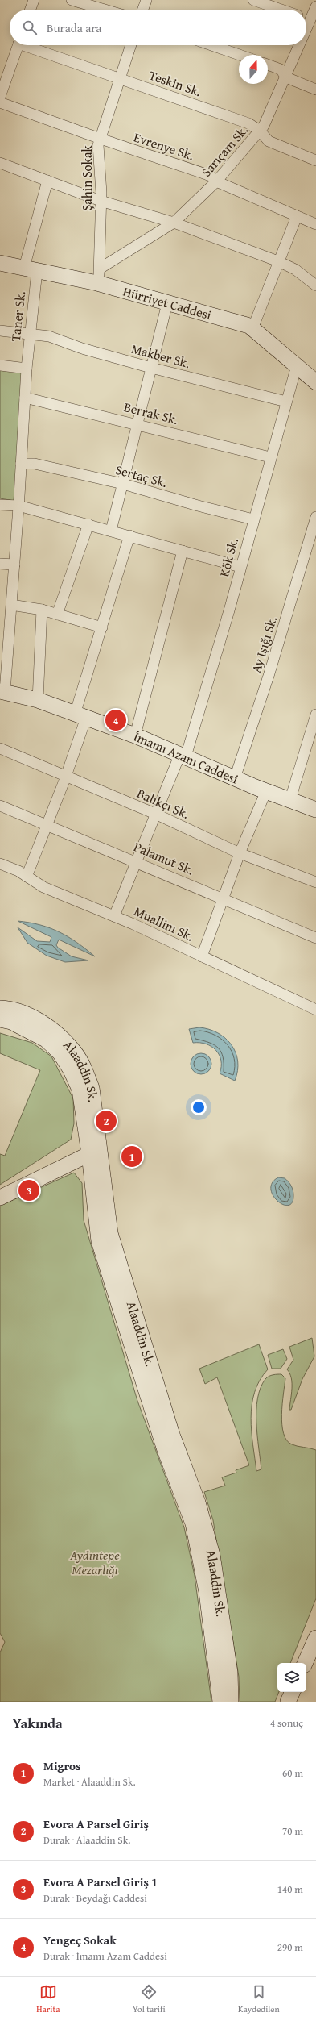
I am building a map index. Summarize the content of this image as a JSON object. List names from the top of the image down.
{
  "streets": {
    "street": [
      "Teskin Sk.",
      "Evrenye Sk.",
      "Sarıçam Sk.",
      "Şahin Sokak",
      "Hürriyet Caddesi",
      "Taner Sk.",
      "Makber Sk.",
      "Berrak Sk.",
      "Sertaç Sk.",
      "Kök Sk.",
      "Ay Işığı Sk.",
      "İmamı Azam Caddesi",
      "Balıkçı Sk.",
      "Palamut Sk.",
      "Muallim Sk.",
      "Alaaddin Sk."
    ]
  },
  "crossings": [
    ["Teskin Sk.", "Sarıçam Sk."],
    ["Teskin Sk.", "Şahin Sokak"],
    ["Evrenye Sk.", "Sarıçam Sk."],
    ["Evrenye Sk.", "Şahin Sokak"],
    ["Sarıçam Sk.", "Şahin Sokak"],
    ["Sarıçam Sk.", "Hürriyet Caddesi"],
    ["Şahin Sokak", "Hürriyet Caddesi"],
    ["Hürriyet Caddesi", "Taner Sk."],
    ["Hürriyet Caddesi", "Kök Sk."],
    ["Taner Sk.", "Makber Sk."],
    ["Taner Sk.", "Berrak Sk."],
    ["Taner Sk.", "Sertaç Sk."],
    ["Taner Sk.", "İmamı Azam Caddesi"],
    ["Makber Sk.", "Kök Sk."],
    ["Berrak Sk.", "Kök Sk."],
    ["Sertaç Sk.", "Kök Sk."],
    ["Kök Sk.", "İmamı Azam Caddesi"],
    ["Kök Sk.", "Balıkçı Sk."],
    ["Kök Sk.", "Palamut Sk."],
    ["Kök Sk.", "Muallim Sk."],
    ["Ay Işığı Sk.", "İmamı Azam Caddesi"]
  ],
  "parks": ["Aydıntepe Mezarlığı"],
  "north": "top",
  "page": {
    "search": "Burada ara",
    "pins": [
      "4",
      "2",
      "1",
      "3"
    ],
    "heading": ["Yakında", "4 sonuç"],
    "list": [
      {
        "mark": "1",
        "name": "Migros",
        "note": "Market · Alaaddin Sk.",
        "value": "60 m"
      },
      {
        "mark": "2",
        "name": "Evora A Parsel Giriş",
        "note": "Durak · Alaaddin Sk.",
        "value": "70 m"
      },
      {
        "mark": "3",
        "name": "Evora A Parsel Giriş 1",
        "note": "Durak · Beydağı Caddesi",
        "value": "140 m"
      },
      {
        "mark": "4",
        "name": "Yengeç Sokak",
        "note": "Durak · İmamı Azam Caddesi",
        "value": "290 m"
      }
    ],
    "nav": ["Harita", "Yol tarifi", "Kaydedilen"]
  }
}
